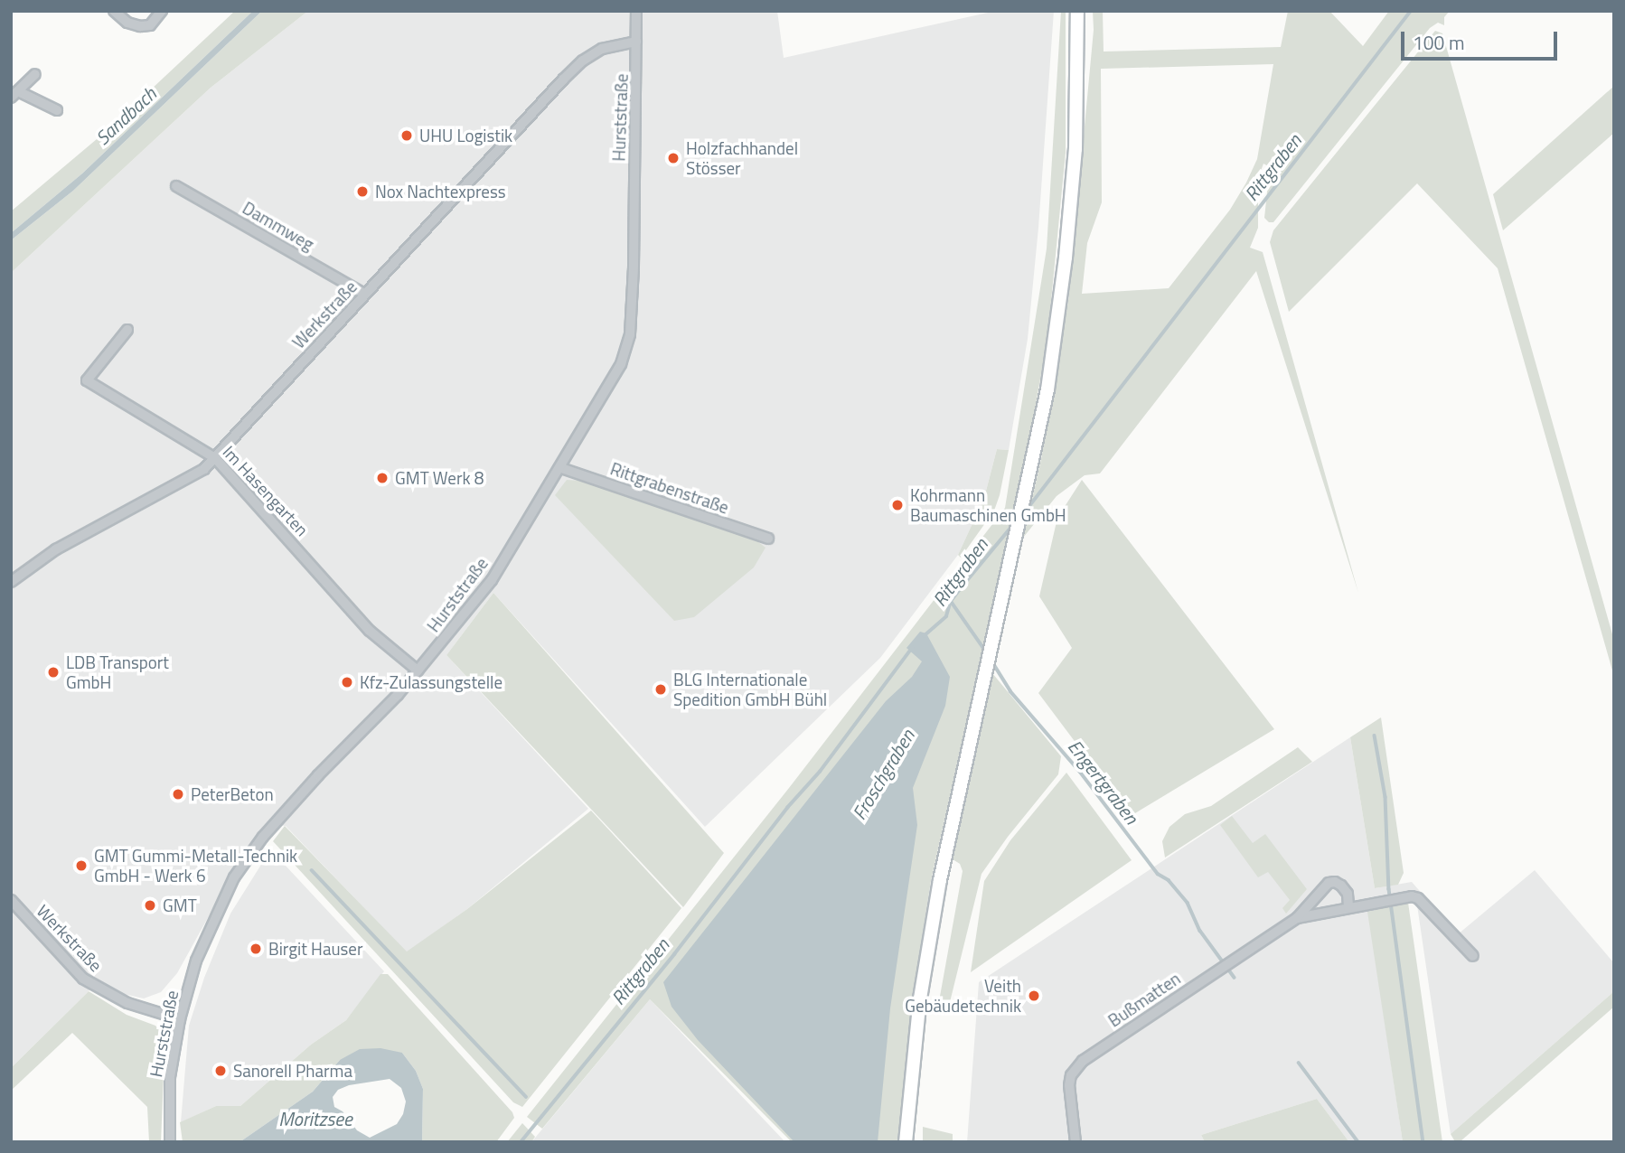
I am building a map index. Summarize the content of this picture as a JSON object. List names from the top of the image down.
{
  "streets": {
    "street": [
      "Hurststraße",
      "Dammweg",
      "Werkstraße",
      "Rittgrabenstraße",
      "Im Hasengarten",
      "Bußmatten"
    ]
  },
  "crossings": [
    ["Hurststraße", "Werkstraße"],
    ["Hurststraße", "Rittgrabenstraße"],
    ["Hurststraße", "Im Hasengarten"],
    ["Dammweg", "Werkstraße"],
    ["Werkstraße", "Im Hasengarten"]
  ],
  "water": [
    "Sandbach",
    "Rittgraben",
    "Froschgraben",
    "Engertgraben",
    "Moritzsee"
  ],
  "places": [
    "UHU Logistik",
    "Holzfachhandel Stösser",
    "Nox Nachtexpress",
    "GMT Werk 8",
    "Kohrmann Baumaschinen GmbH",
    "LDB Transport GmbH",
    "Kfz-Zulassungstelle",
    "BLG Internationale Spedition GmbH Bühl",
    "PeterBeton",
    "GMT Gummi-Metall-Technik GmbH - Werk 6",
    "GMT",
    "Birgit Hauser",
    "Veith Gebäudetechnik",
    "Sanorell Pharma"
  ],
  "scale_bar": "100 m"
}
